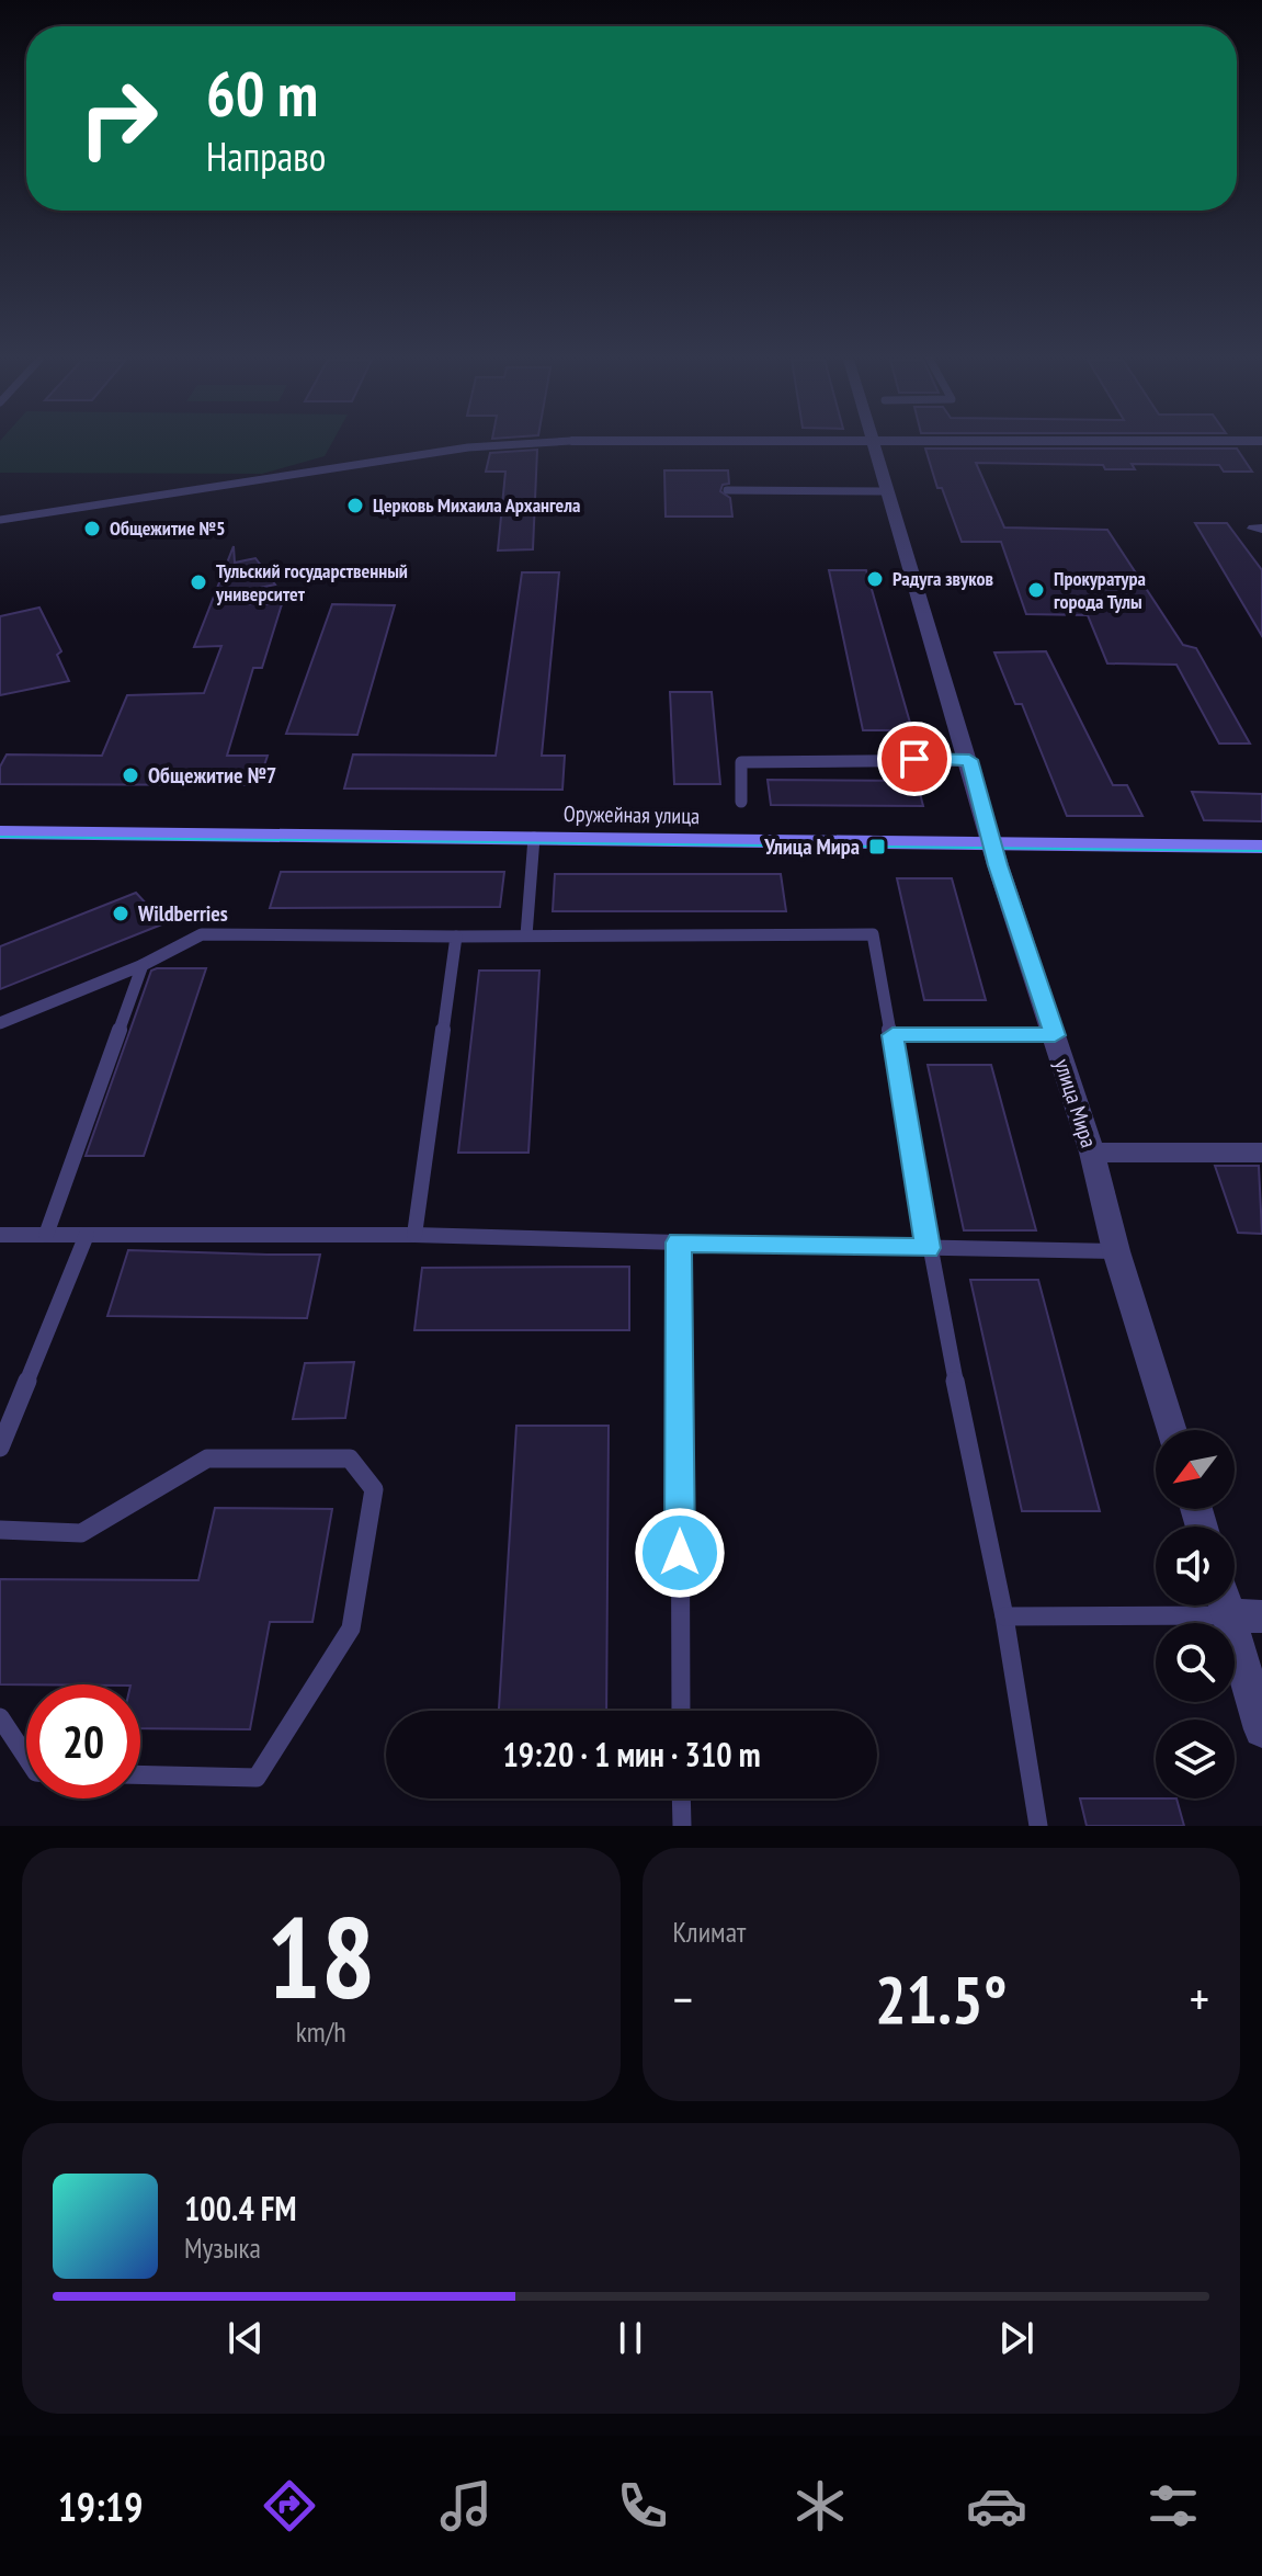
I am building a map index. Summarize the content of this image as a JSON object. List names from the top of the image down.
{
  "streets": {
    "street": ["Оружейная улица", "улица Мира"]
  },
  "crossings": [
    ["Оружейная улица", "улица Мира"]
  ],
  "places": {
    "other": [
      "Церковь Михаила Архангела",
      "Общежитие №5",
      "Радуга звуков",
      "Тульский государственный университет",
      "Прокуратура города Тулы",
      "Общежитие №7",
      "Wildberries"
    ],
    "transit": ["Улица Мира"]
  },
  "north": "bottom left",
  "page": {
    "turn": ["60 m", "Направо"],
    "limit": "20",
    "trip": "19:20 · 1 мин · 310 m",
    "tile": [
      ["18", "km/h"],
      "Климат"
    ],
    "heat": ["−", "21.5°", "+"],
    "song": ["100.4 FM", "Музыка"],
    "tabs": "19:19"
  }
}
